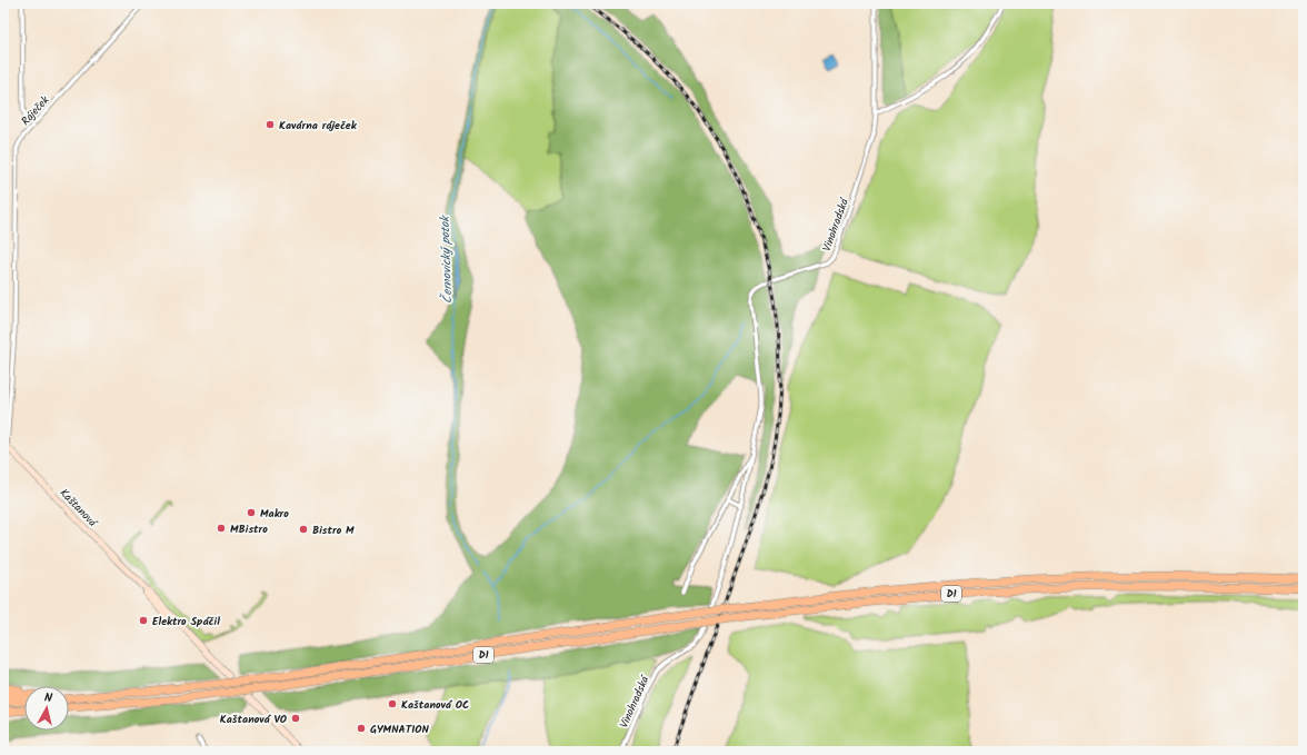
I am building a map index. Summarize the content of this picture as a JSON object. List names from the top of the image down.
{
  "streets": {
    "highway": ["D1"],
    "main road": ["Kaštanová"],
    "street": ["Ráječek", "Vinohradská"]
  },
  "crossings": [
    ["Ráječek", "Kaštanová"],
    ["Vinohradská", "D1"]
  ],
  "water": ["Černovický potok"],
  "places": [
    "Kavárna ráječek",
    "Makro",
    "MBistro",
    "Bistro M",
    "Elektro Spáčil",
    "Kaštanová OC",
    "Kaštanová VO",
    "GYMNATION"
  ],
  "north": "top"
}
